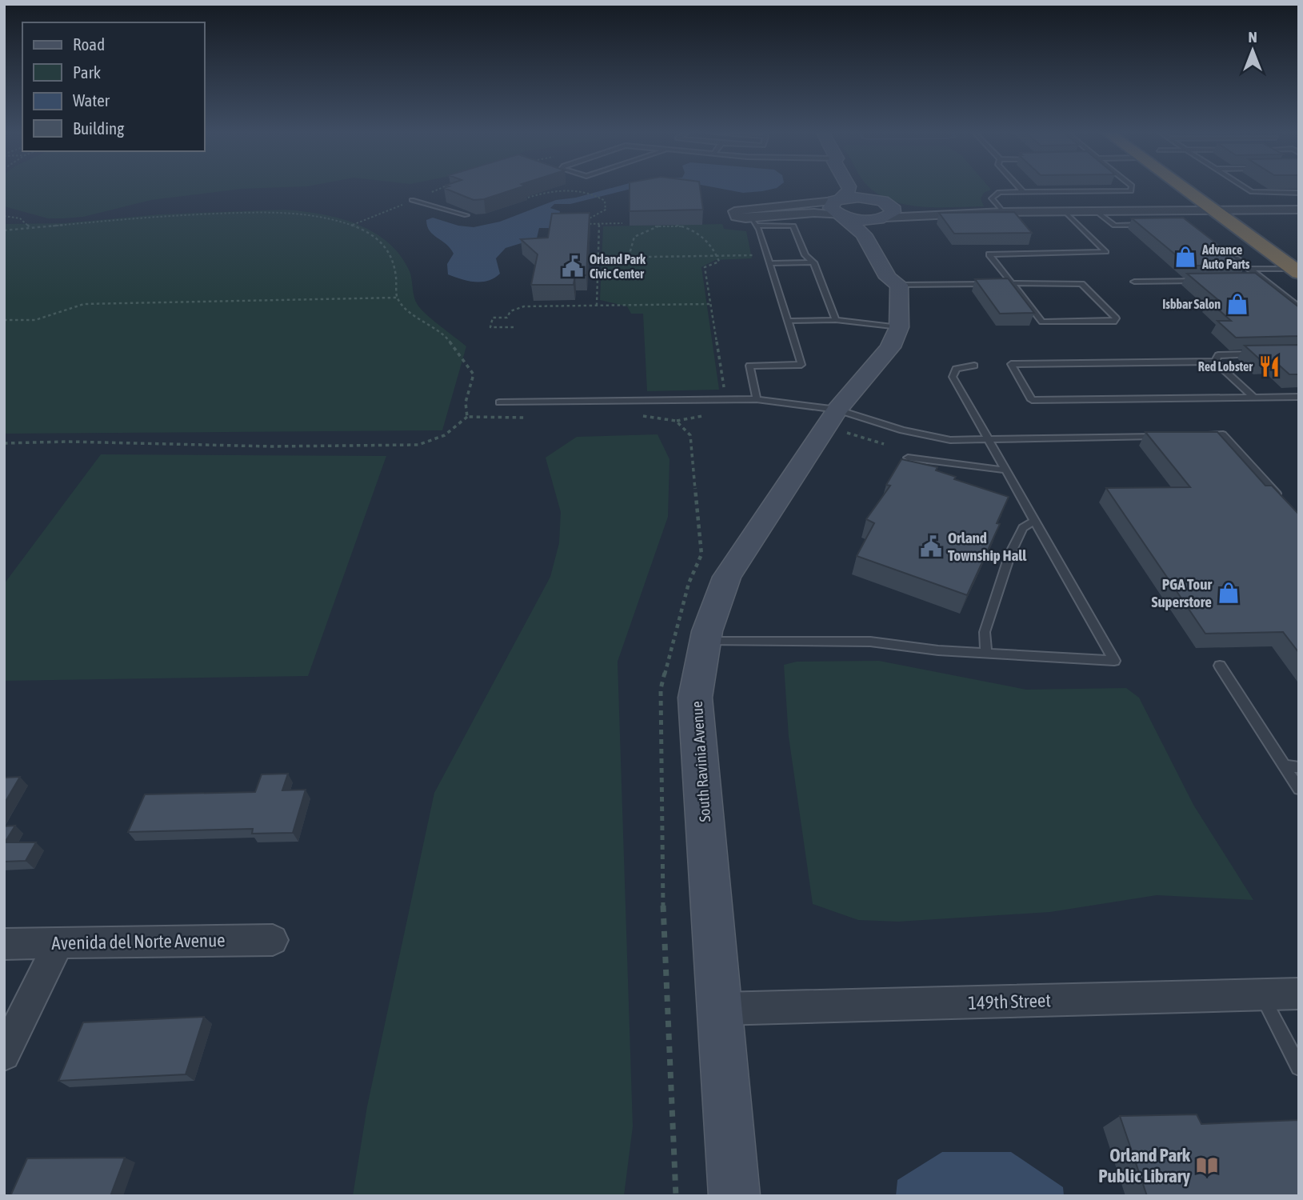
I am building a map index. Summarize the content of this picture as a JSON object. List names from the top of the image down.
{
  "streets": {
    "street": ["South Ravinia Avenue", "Avenida del Norte Avenue", "149th Street"]
  },
  "crossings": [
    ["South Ravinia Avenue", "149th Street"]
  ],
  "places": {
    "shop": ["Advance Auto Parts", "Isbbar Salon", "PGA Tour Superstore"],
    "public building": ["Orland Park Civic Center", "Orland Township Hall"],
    "restaurant": ["Red Lobster"],
    "library": ["Orland Park Public Library"]
  },
  "legend": [
    "Road",
    "Park",
    "Water",
    "Building"
  ],
  "north": "top"
}
